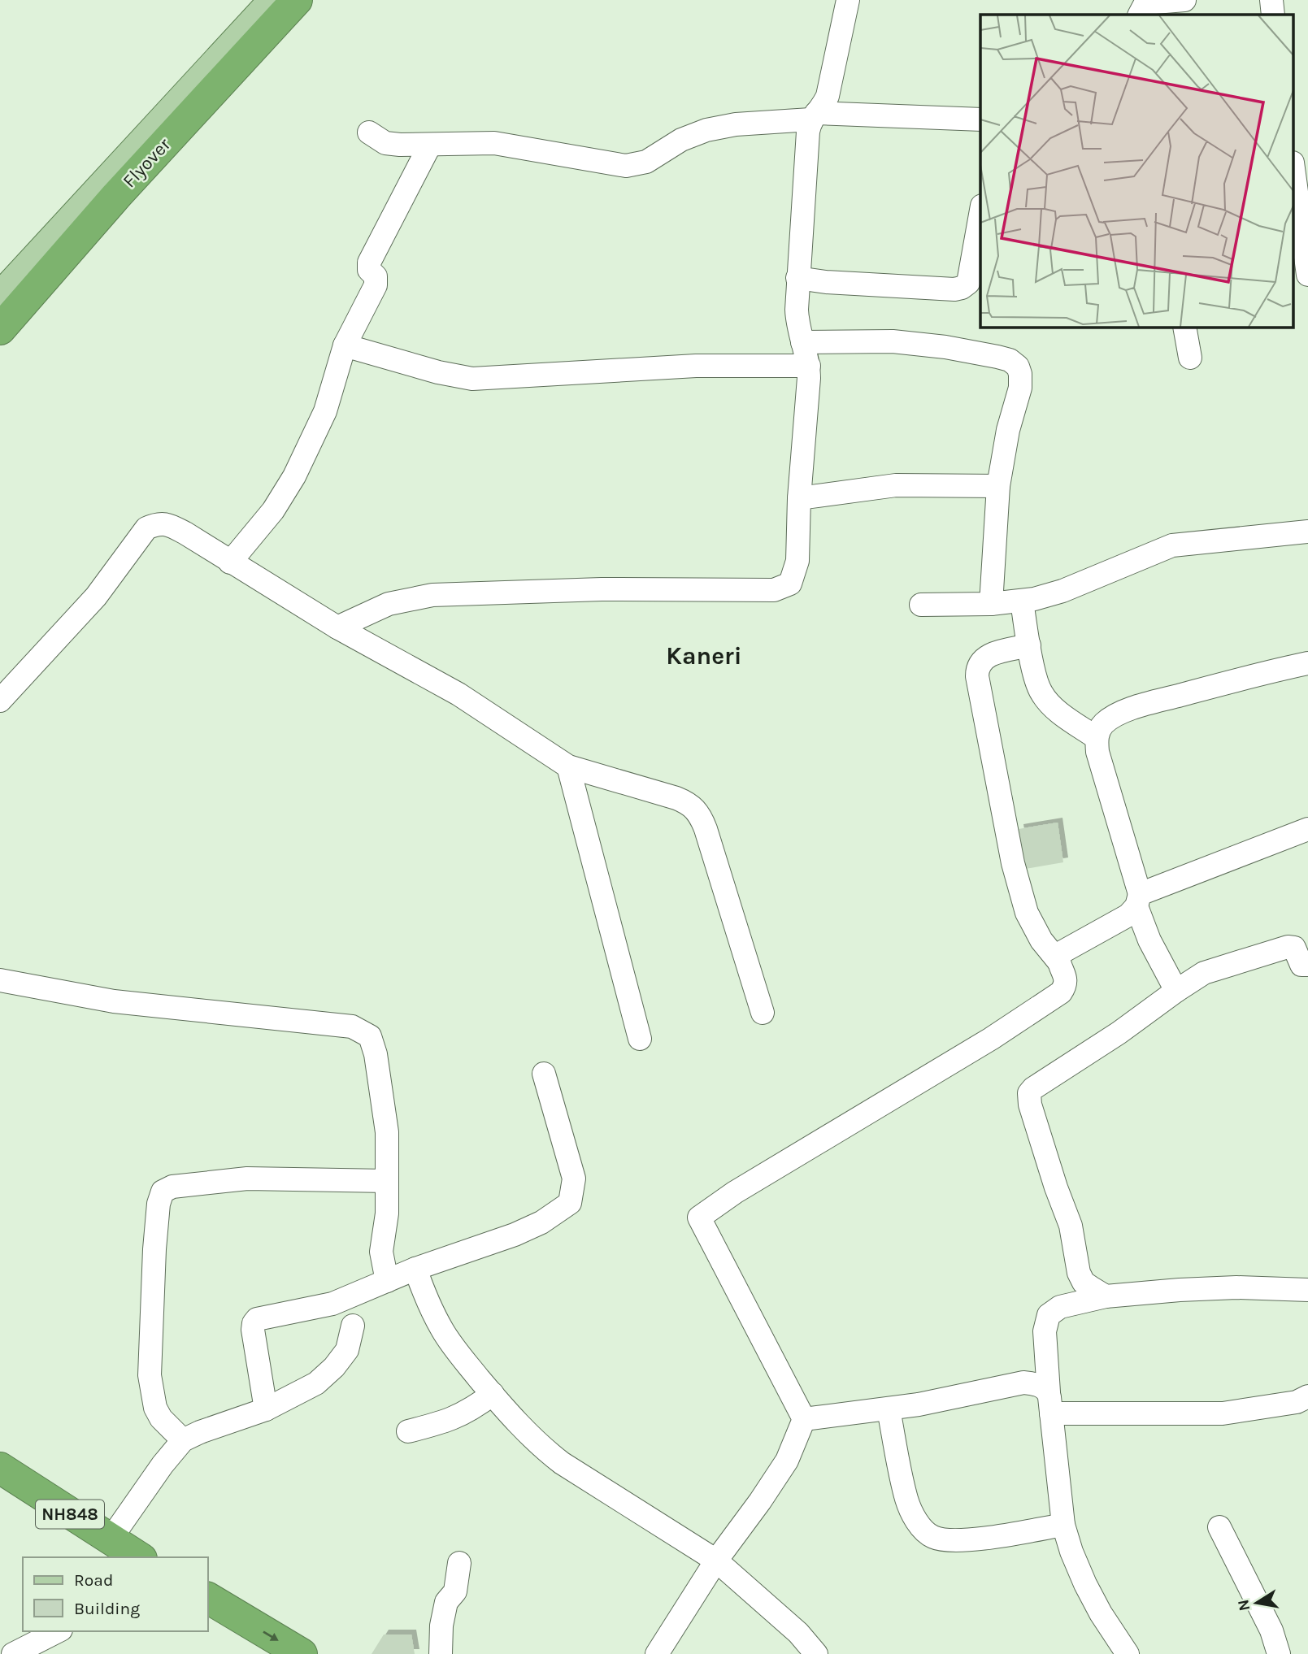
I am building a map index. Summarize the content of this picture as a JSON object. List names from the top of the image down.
{
  "streets": {
    "highway": ["Flyover", "NH848"]
  },
  "districts": ["Kaneri"],
  "legend": ["Road", "Building"],
  "north": "left"
}
